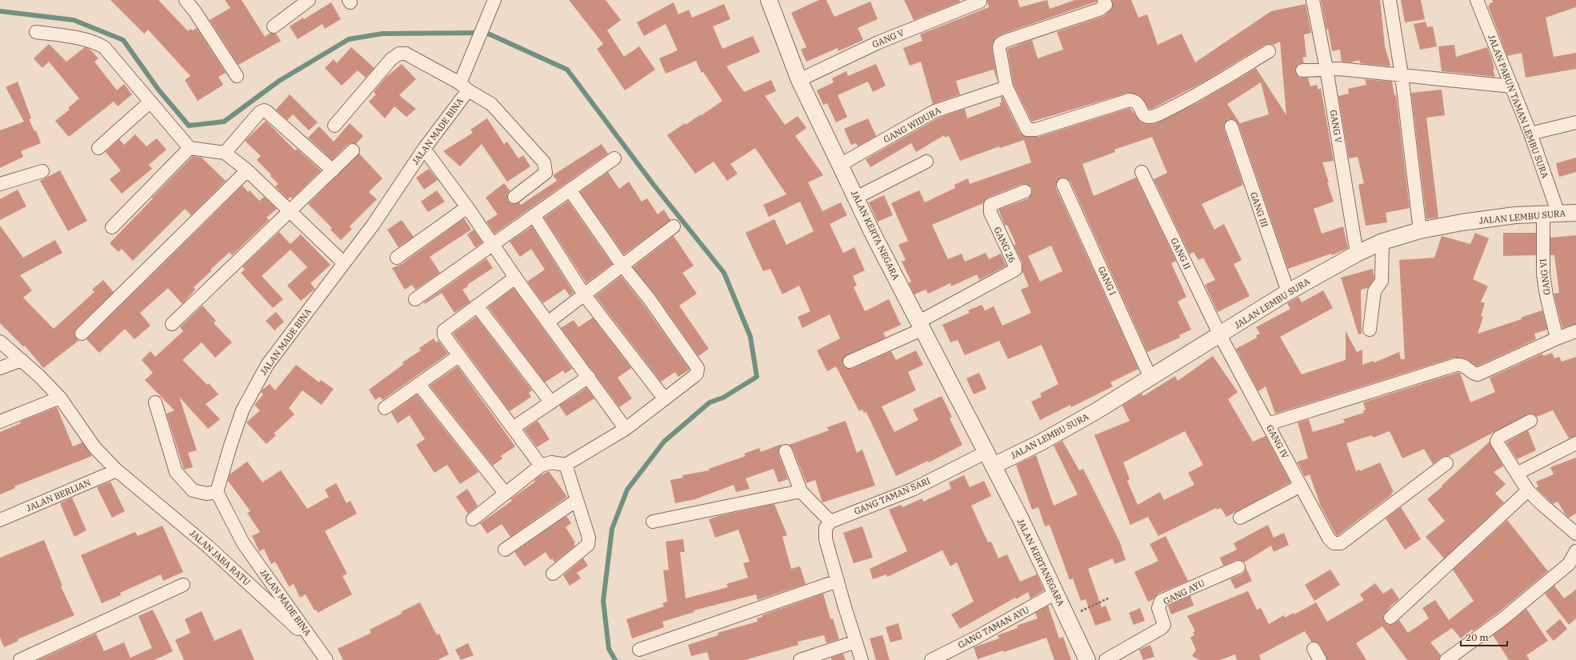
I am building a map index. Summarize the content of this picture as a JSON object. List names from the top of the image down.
{
  "streets": {
    "street": [
      "GANG V",
      "JALAN PARUN TAMAN LEMBU SURA",
      "GANG WIDURA",
      "JALAN MADE BINA",
      "GANG III",
      "JALAN LEMBU SURA",
      "JALAN KERTA NEGARA",
      "GANG 26",
      "GANG II",
      "GANG VI",
      "GANG I",
      "GANG IV",
      "JALAN BERLIAN",
      "GANG TAMAN SARI",
      "JALAN JABA RATU",
      "JALAN KERTANEGARA",
      "GANG AYU",
      "GANG TAMAN AYU"
    ]
  },
  "crossings": [
    ["GANG V", "JALAN LEMBU SURA"],
    ["GANG V", "JALAN KERTA NEGARA"],
    ["JALAN PARUN TAMAN LEMBU SURA", "JALAN LEMBU SURA"],
    ["JALAN PARUN TAMAN LEMBU SURA", "GANG VI"],
    ["GANG WIDURA", "JALAN KERTA NEGARA"],
    ["JALAN MADE BINA", "JALAN JABA RATU"],
    ["GANG III", "JALAN LEMBU SURA"],
    ["JALAN LEMBU SURA", "JALAN KERTA NEGARA"],
    ["JALAN LEMBU SURA", "GANG II"],
    ["JALAN LEMBU SURA", "GANG VI"],
    ["JALAN LEMBU SURA", "GANG I"],
    ["JALAN LEMBU SURA", "GANG IV"],
    ["JALAN LEMBU SURA", "GANG TAMAN SARI"],
    ["JALAN LEMBU SURA", "JALAN KERTANEGARA"],
    ["JALAN KERTA NEGARA", "GANG 26"],
    ["JALAN KERTA NEGARA", "GANG TAMAN SARI"],
    ["JALAN KERTA NEGARA", "JALAN KERTANEGARA"],
    ["GANG II", "GANG IV"],
    ["JALAN BERLIAN", "JALAN JABA RATU"],
    ["GANG TAMAN SARI", "JALAN KERTANEGARA"],
    ["JALAN KERTANEGARA", "GANG TAMAN AYU"]
  ],
  "scale_bar": "20 m"
}
